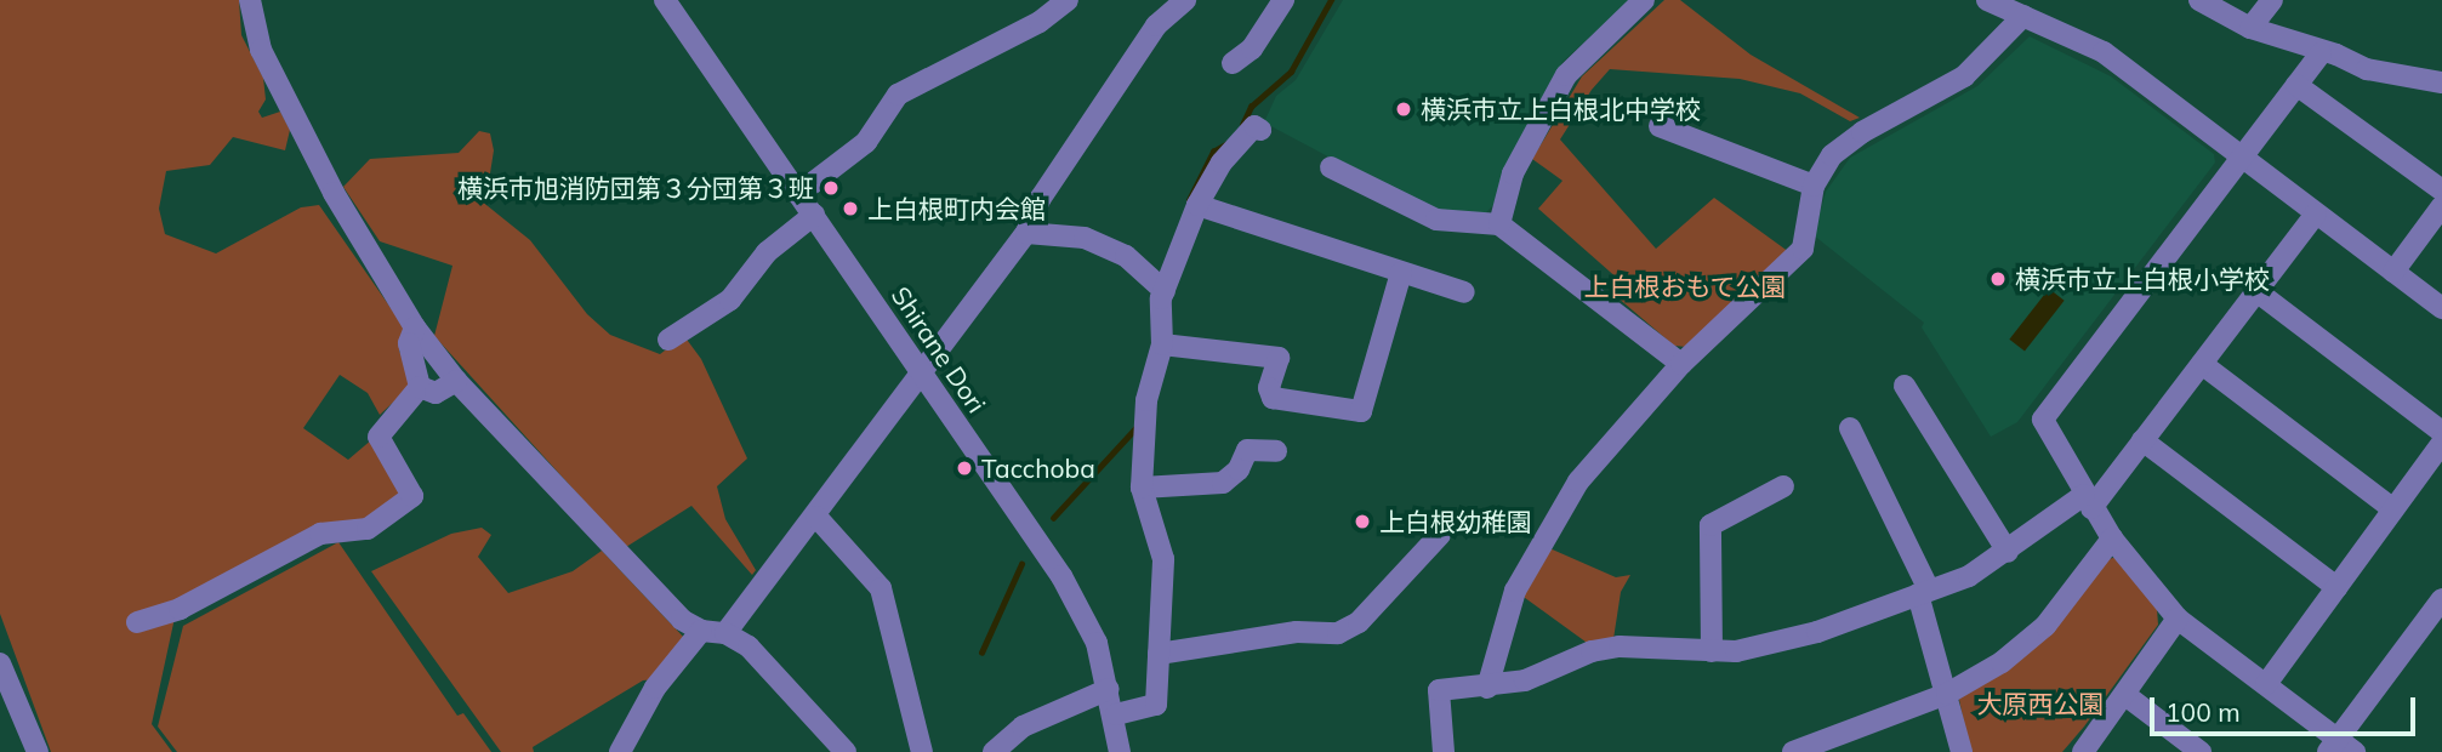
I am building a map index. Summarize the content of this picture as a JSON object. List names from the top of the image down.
{
  "streets": {
    "street": ["Shirane Dori"]
  },
  "parks": ["上白根おもて公園", "大原西公園"],
  "places": [
    "横浜市立上白根北中学校",
    "横浜市旭消防団第３分団第３班",
    "上白根町内会館",
    "横浜市立上白根小学校",
    "Tacchoba",
    "上白根幼稚園"
  ],
  "scale_bar": "100 m"
}
